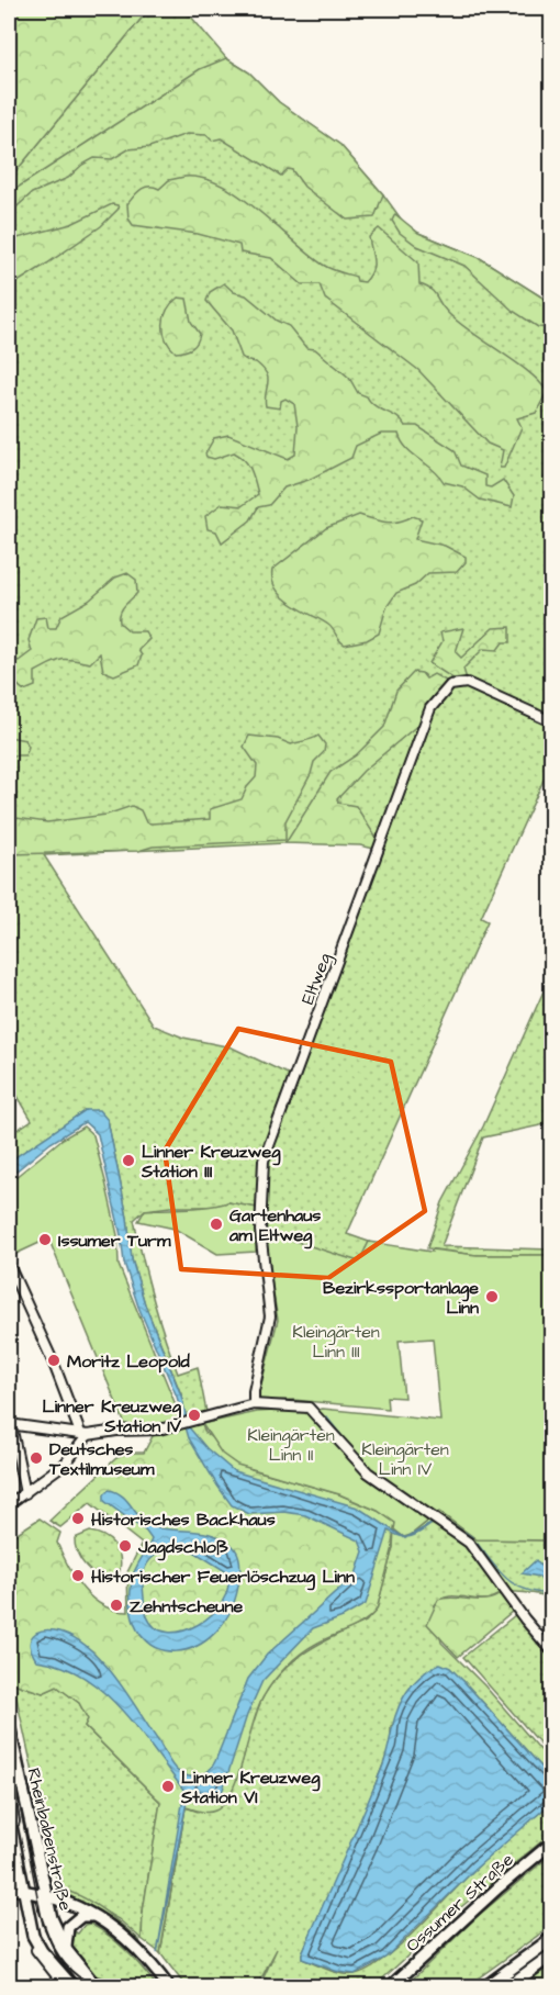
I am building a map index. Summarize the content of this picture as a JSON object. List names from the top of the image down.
{
  "streets": {
    "main road": ["Rheinbabenstraße", "Ossumer Straße"],
    "street": ["Eltweg"]
  },
  "parks": ["Kleingärten Linn III", "Kleingärten Linn II", "Kleingärten Linn IV"],
  "places": [
    "Linner Kreuzweg Station III",
    "Gartenhaus am Eltweg",
    "Issumer Turm",
    "Bezirkssportanlage Linn",
    "Moritz Leopold",
    "Linner Kreuzweg Station IV",
    "Deutsches Textilmuseum",
    "Historisches Backhaus",
    "Jagdschloß",
    "Historischer Feuerlöschzug Linn",
    "Zehntscheune",
    "Linner Kreuzweg Station VI"
  ]
}
